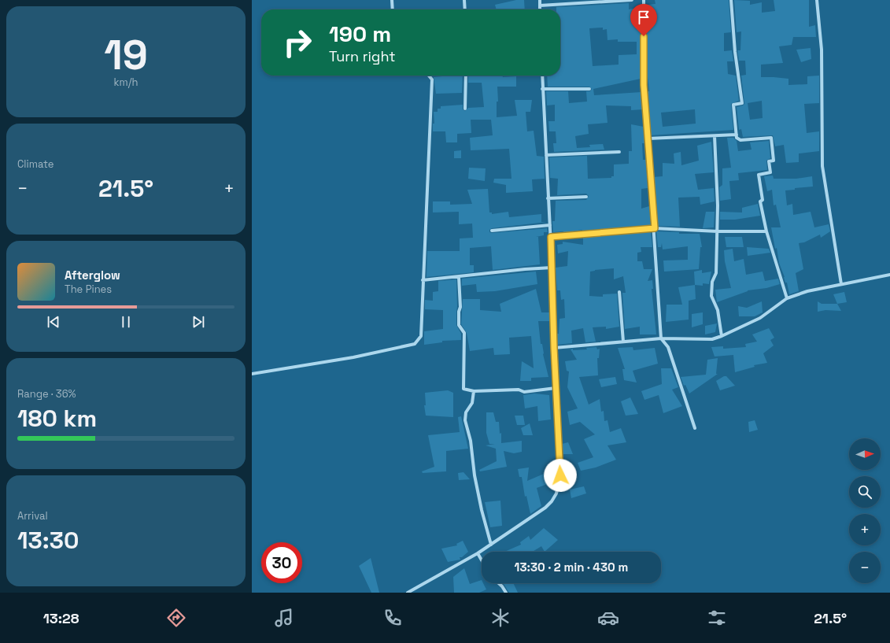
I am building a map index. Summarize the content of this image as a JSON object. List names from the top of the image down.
{
  "north": "right",
  "page": {
    "tile": [
      ["19", "km/h"],
      "Climate",
      ["Range · 36%", "180 km"],
      ["Arrival", "13:30"]
    ],
    "turn": ["190 m", "Turn right"],
    "heat": ["−", "21.5°", "+"],
    "song": ["Afterglow", "The Pines"],
    "map_buttons": ["+", "−"],
    "limit": "30",
    "trip": "13:30 · 2 min · 430 m",
    "tabs": ["13:28", "21.5°"]
  }
}
